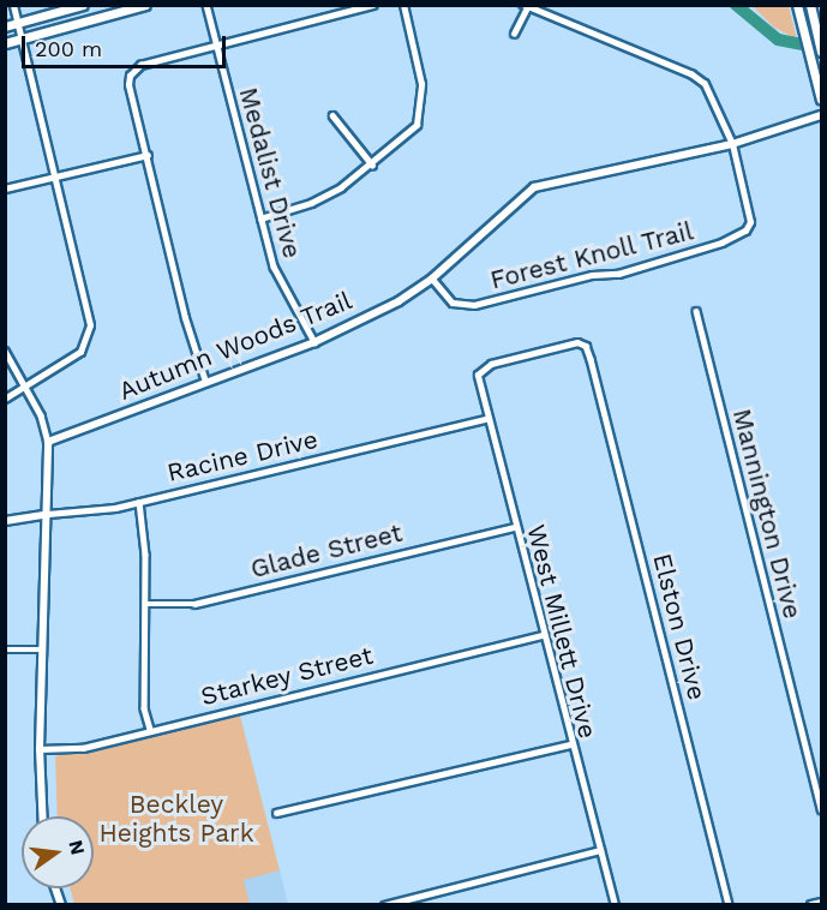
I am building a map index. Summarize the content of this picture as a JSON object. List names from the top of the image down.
{
  "streets": {
    "street": [
      "Medalist Drive",
      "Forest Knoll Trail",
      "Autumn Woods Trail",
      "Racine Drive",
      "Mannington Drive",
      "Glade Street",
      "Elston Drive",
      "West Millett Drive",
      "Starkey Street"
    ]
  },
  "crossings": [
    ["Medalist Drive", "Autumn Woods Trail"],
    ["Forest Knoll Trail", "Autumn Woods Trail"],
    ["Racine Drive", "West Millett Drive"],
    ["Glade Street", "West Millett Drive"],
    ["Elston Drive", "West Millett Drive"],
    ["West Millett Drive", "Starkey Street"]
  ],
  "parks": ["Beckley Heights Park"],
  "scale_bar": "200 m",
  "north": "right"
}
